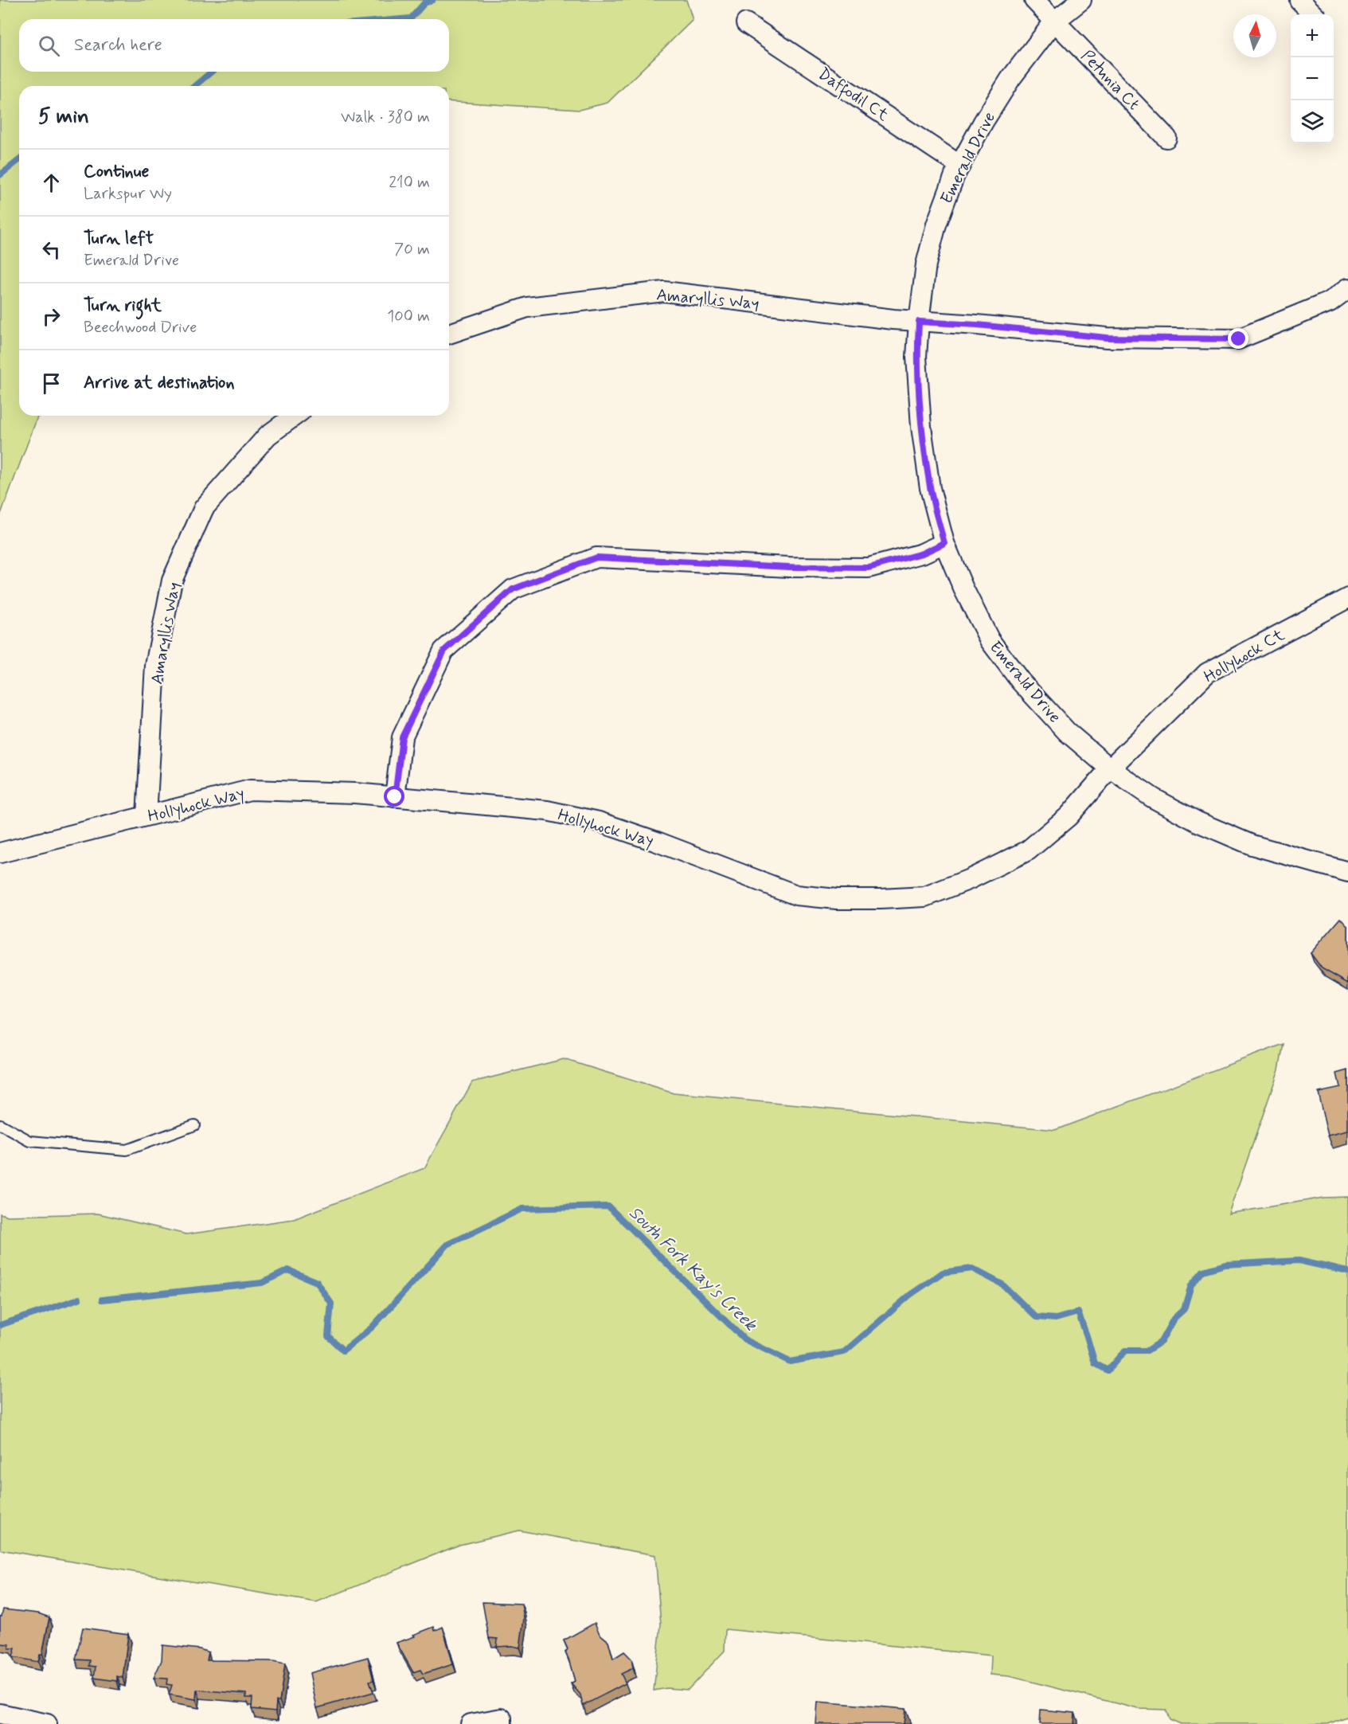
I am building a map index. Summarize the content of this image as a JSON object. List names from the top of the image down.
{
  "streets": {
    "street": [
      "Petunia Ct",
      "Daffodil Ct",
      "Emerald Drive",
      "Amaryllis Way",
      "Hollyhock Ct",
      "Hollyhock Way"
    ]
  },
  "crossings": [
    ["Petunia Ct", "Emerald Drive"],
    ["Daffodil Ct", "Emerald Drive"],
    ["Emerald Drive", "Amaryllis Way"],
    ["Emerald Drive", "Hollyhock Ct"],
    ["Emerald Drive", "Hollyhock Way"],
    ["Amaryllis Way", "Hollyhock Way"],
    ["Hollyhock Ct", "Hollyhock Way"]
  ],
  "water": ["South Fork Kay's Creek"],
  "north": "top",
  "page": {
    "map_buttons": ["+", "−"],
    "search": "Search here",
    "heading": ["5 min", "Walk · 380 m"],
    "list": [
      ["Continue", "Larkspur Wy", "210 m"],
      ["Turn left", "Emerald Drive", "70 m"],
      ["Turn right", "Beechwood Drive", "100 m"],
      "Arrive at destination"
    ]
  }
}
